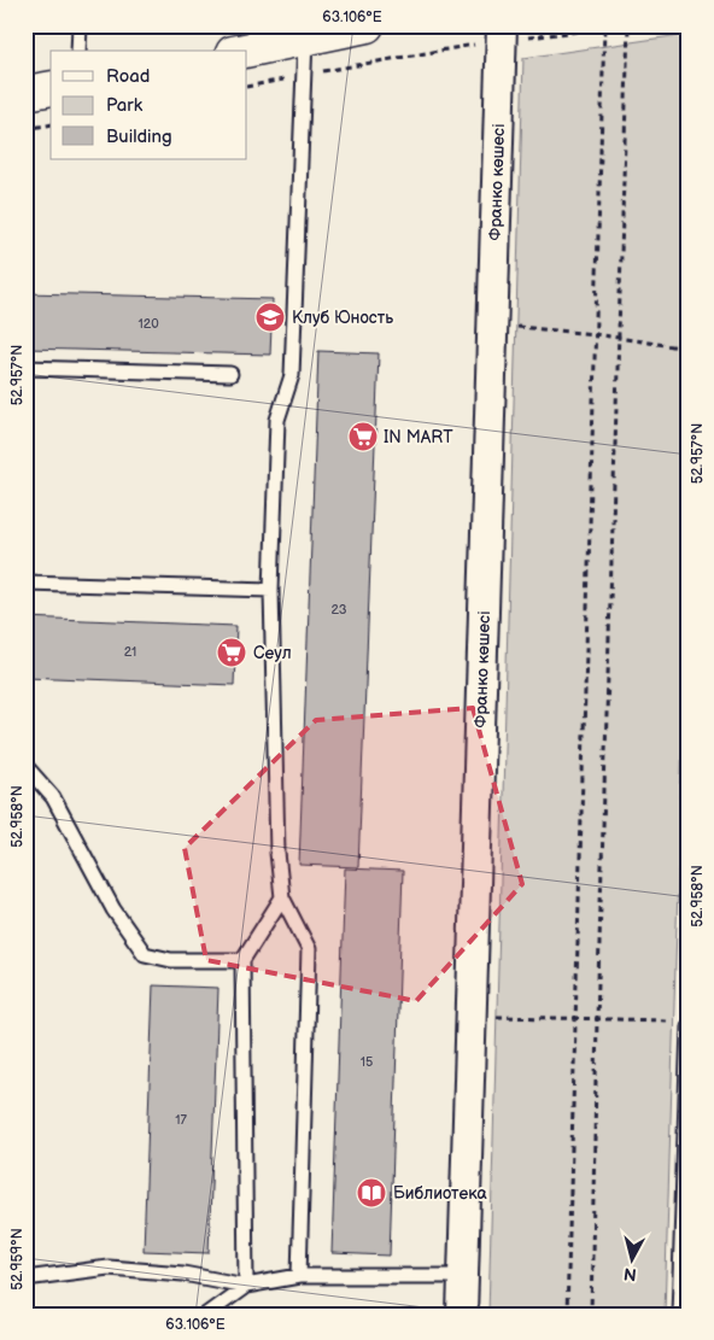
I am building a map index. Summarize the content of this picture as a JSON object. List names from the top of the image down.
{
  "streets": {
    "street": ["Франко көшесі"]
  },
  "places": {
    "school or university": ["Клуб Юность"],
    "supermarket": ["IN MART", "Сеул"],
    "library": ["Библиотека"]
  },
  "house_numbers": [
    "120",
    "23",
    "21",
    "15",
    "17"
  ],
  "legend": ["Road", "Park", "Building"],
  "north": "bottom",
  "coordinates": [
    "63.106°E",
    "52.957°N",
    "52.958°N",
    "52.959°N"
  ]
}
